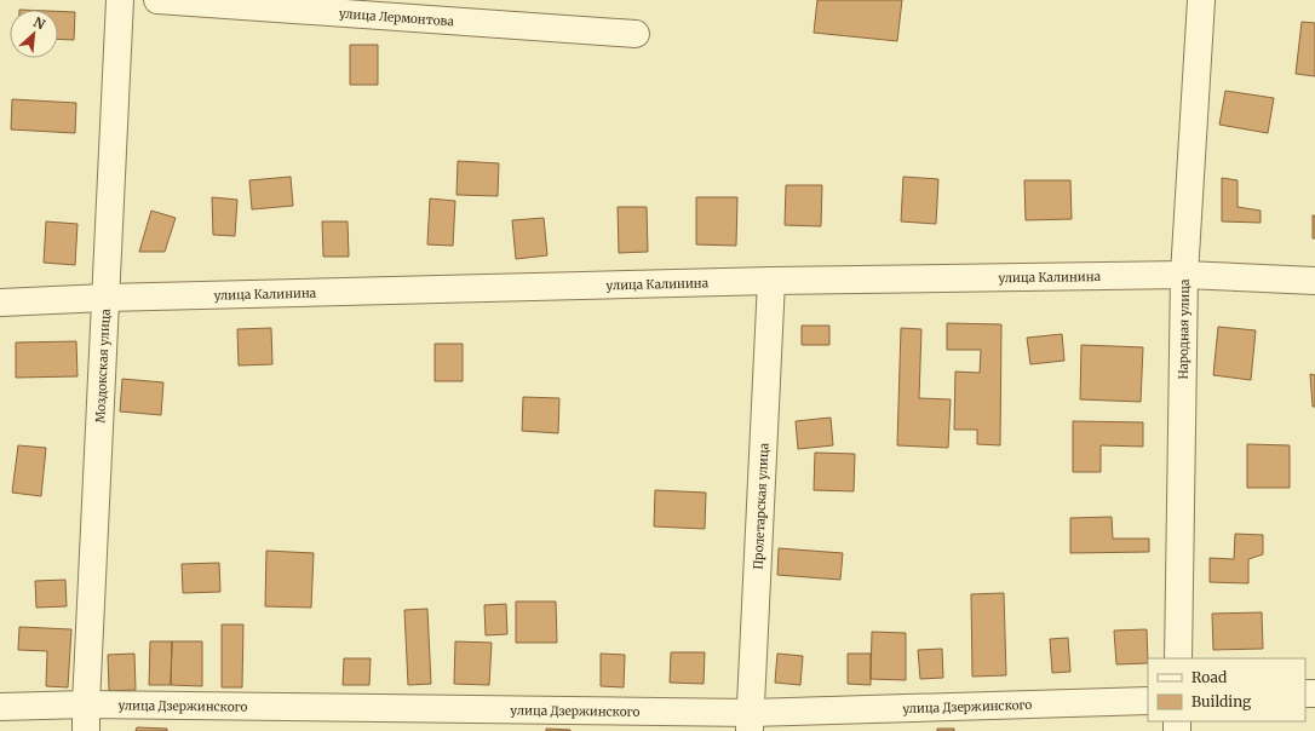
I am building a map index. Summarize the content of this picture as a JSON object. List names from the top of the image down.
{
  "streets": {
    "street": [
      "улица Лермонтова",
      "улица Калинина",
      "Народная улица",
      "Моздокская улица",
      "Пролетарская улица",
      "улица Дзержинского"
    ]
  },
  "crossings": [
    ["улица Калинина", "Народная улица"],
    ["улица Калинина", "Моздокская улица"],
    ["улица Калинина", "Пролетарская улица"],
    ["Моздокская улица", "улица Дзержинского"],
    ["Пролетарская улица", "улица Дзержинского"]
  ],
  "legend": ["Road", "Building"],
  "north": "top right"
}
